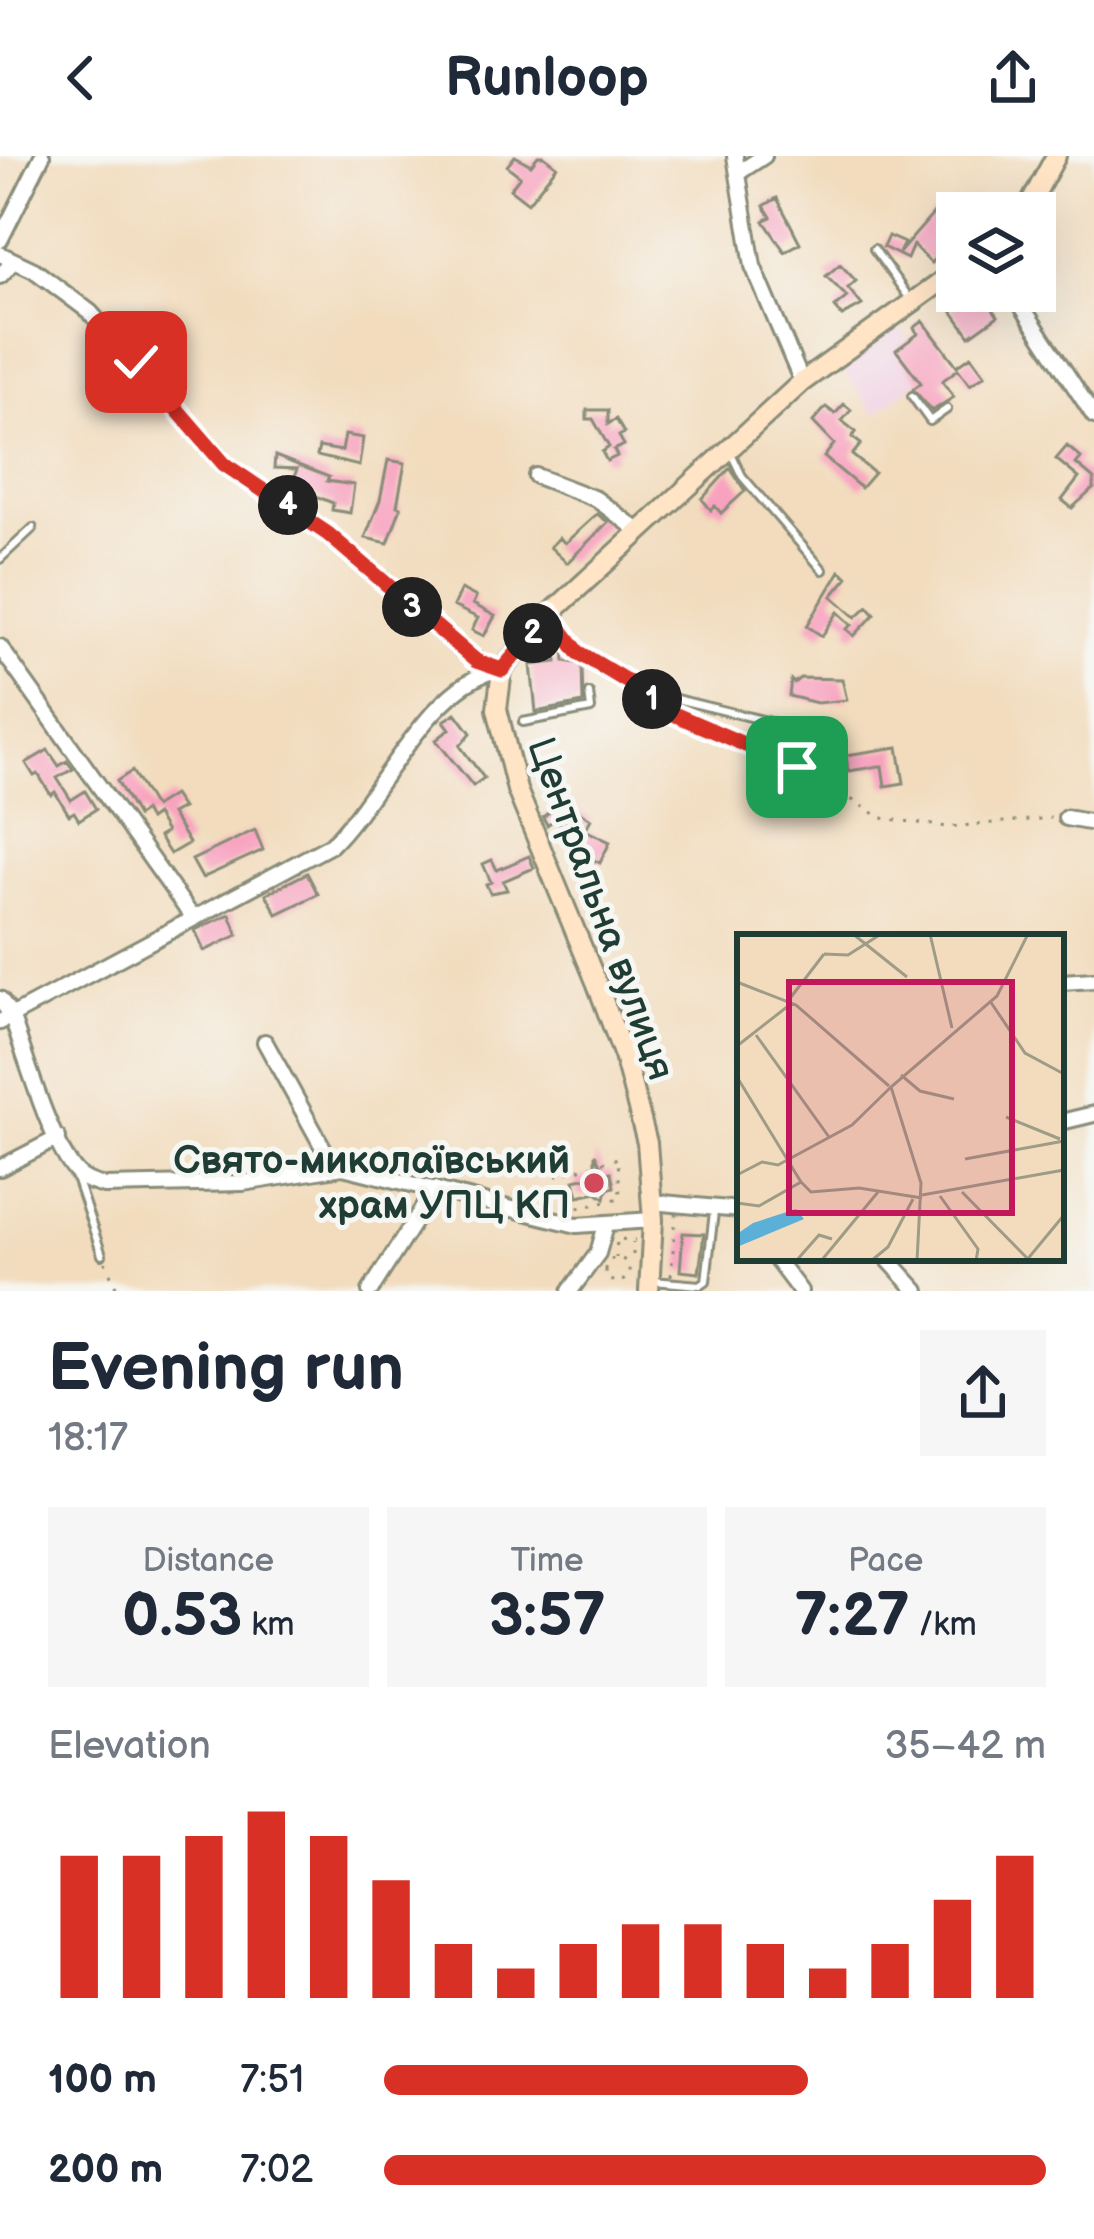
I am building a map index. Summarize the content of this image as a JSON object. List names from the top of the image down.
{
  "streets": {
    "street": ["Центральна вулиця"]
  },
  "places": ["Свято-миколаївський храм УПЦ КП"],
  "page": {
    "header": "Runloop",
    "pins": [
      "4",
      "3",
      "2",
      "1"
    ],
    "heading": ["Evening run", "18:17"],
    "stats": [
      ["Distance", "0.53 km"],
      ["Time", "3:57"],
      ["Pace", "7:27 /km"]
    ],
    "chart": ["Elevation", "35–42 m"],
    "list": [
      {
        "name": "100 m",
        "note": "7:51"
      },
      {
        "name": "200 m",
        "note": "7:02"
      }
    ]
  }
}
